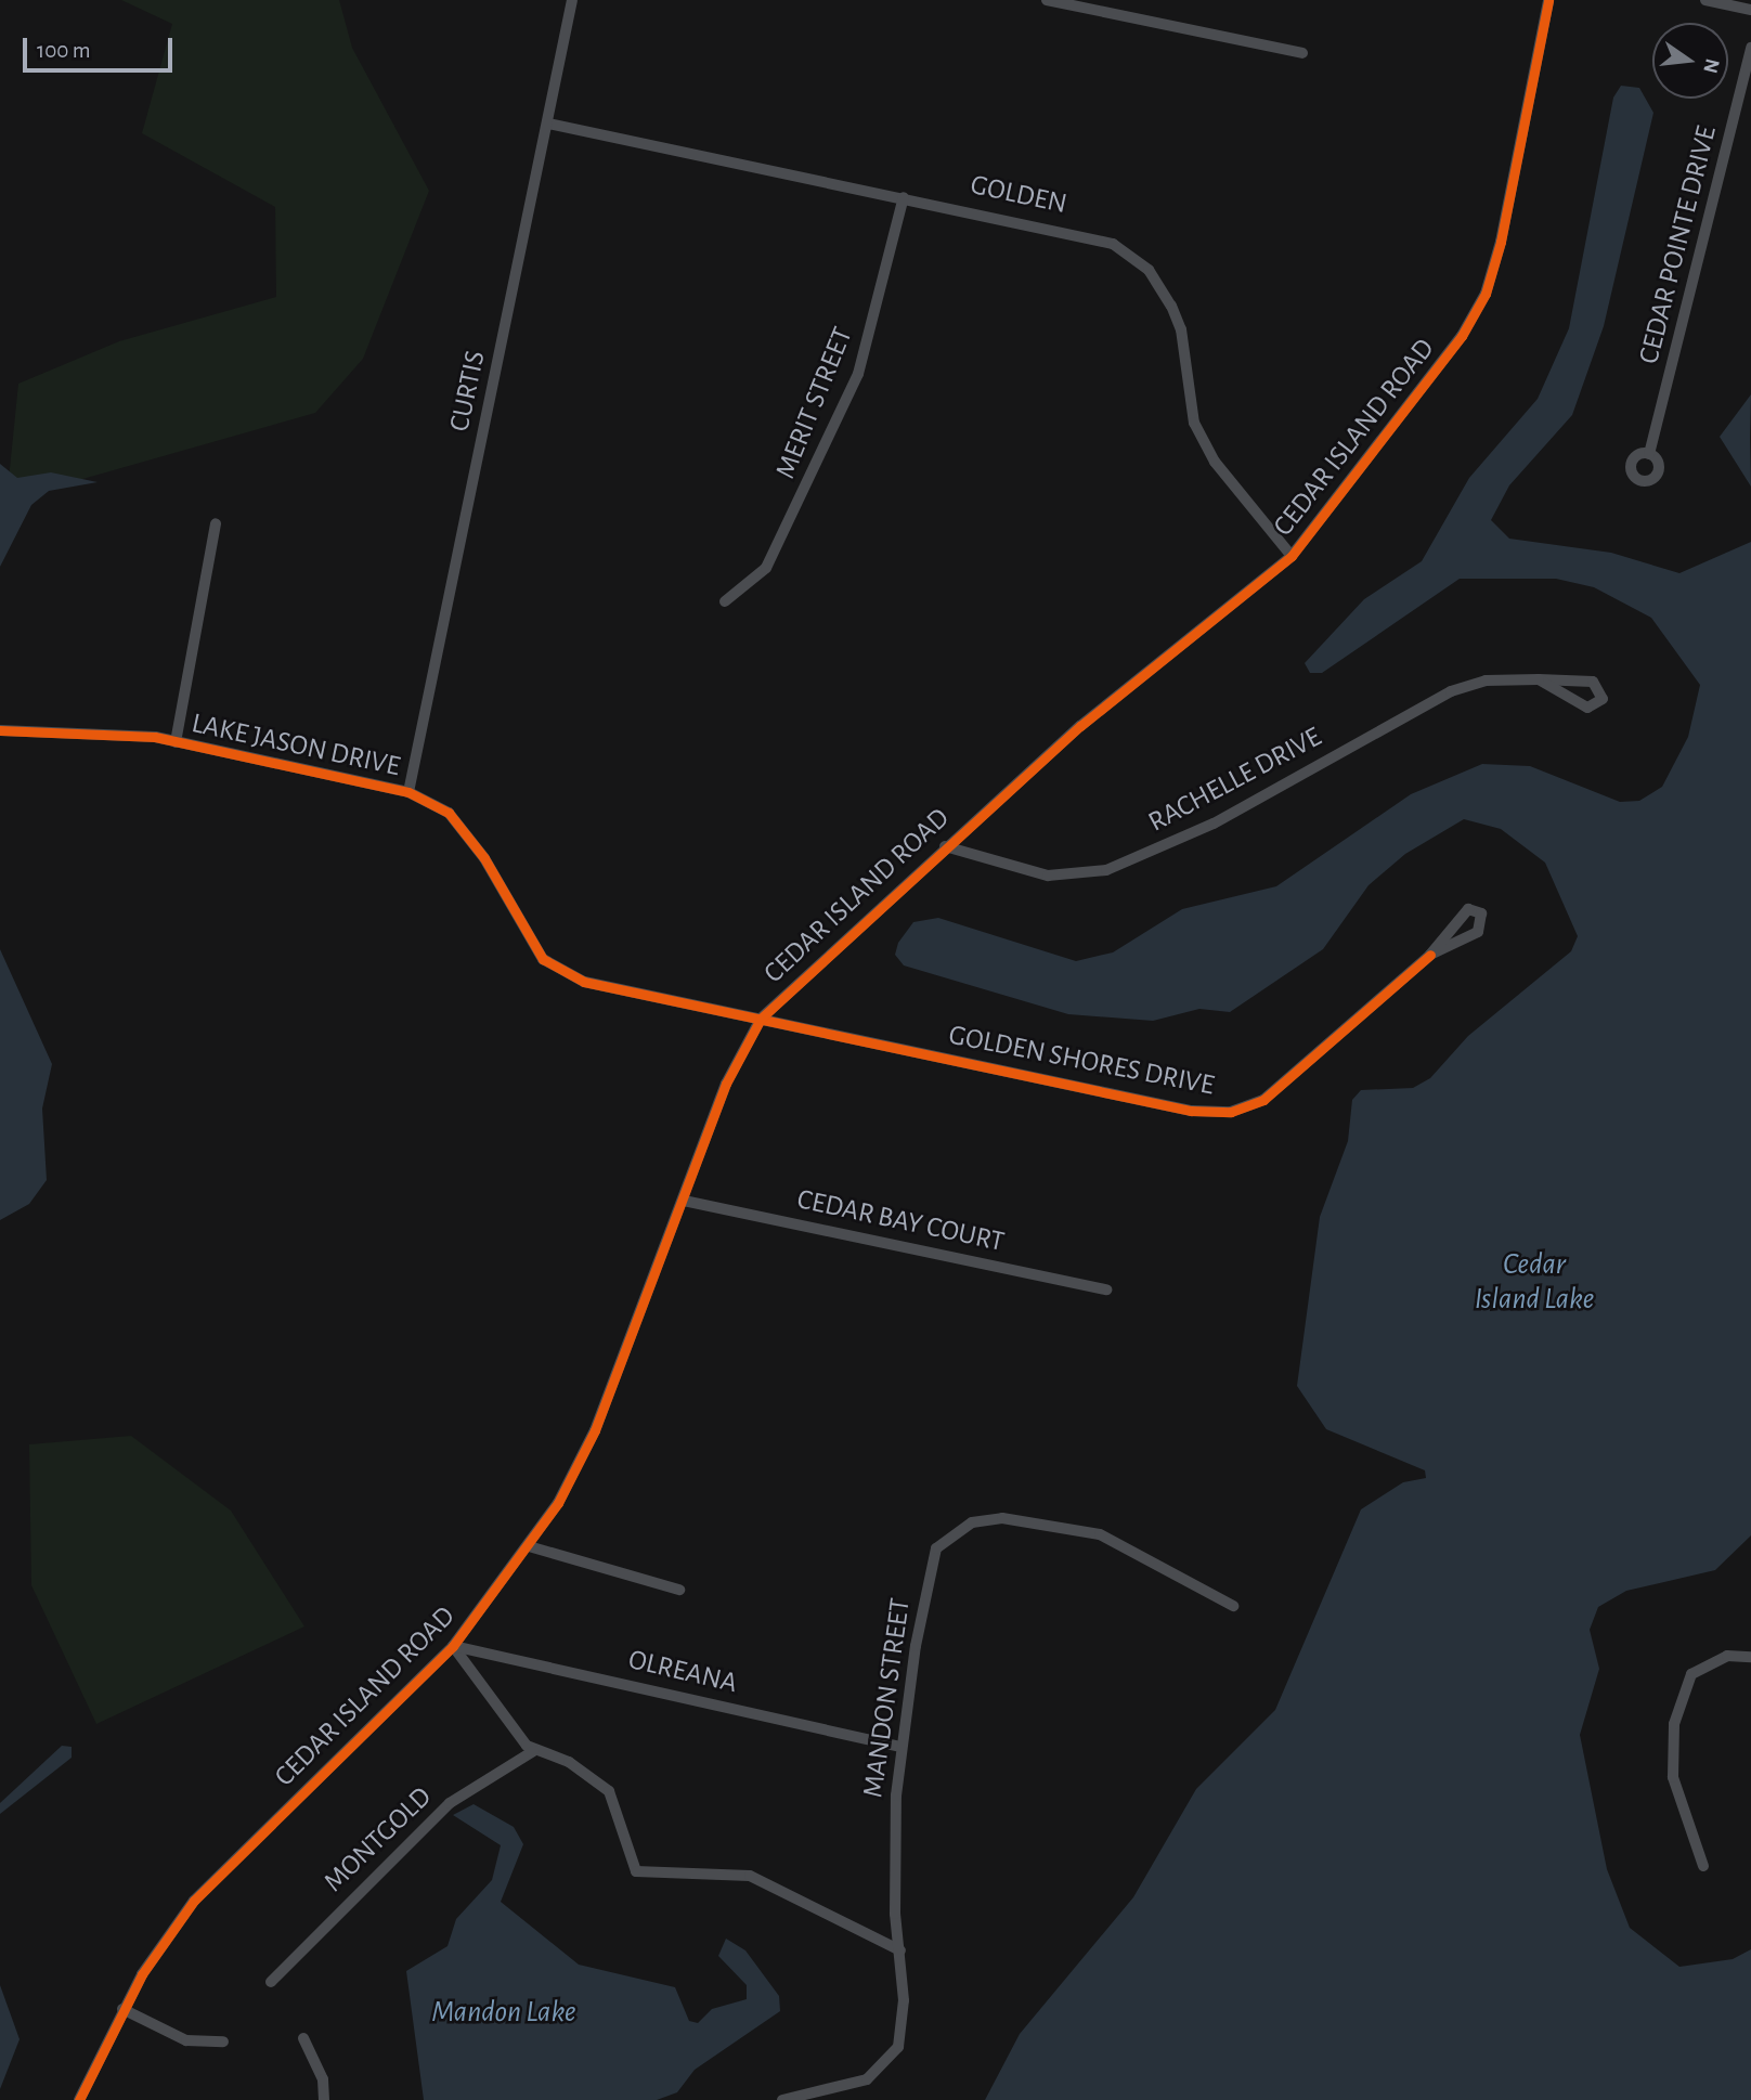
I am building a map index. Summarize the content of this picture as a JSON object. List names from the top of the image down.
{
  "streets": {
    "street": [
      "GOLDEN",
      "CEDAR POINTE DRIVE",
      "CURTIS",
      "MERIT STREET",
      "CEDAR ISLAND ROAD",
      "LAKE JASON DRIVE",
      "RACHELLE DRIVE",
      "GOLDEN SHORES DRIVE",
      "CEDAR BAY COURT",
      "OLREANA",
      "MANDON STREET",
      "MONTGOLD"
    ]
  },
  "crossings": [
    ["GOLDEN", "CURTIS"],
    ["GOLDEN", "MERIT STREET"],
    ["GOLDEN", "CEDAR ISLAND ROAD"],
    ["CURTIS", "LAKE JASON DRIVE"],
    ["CEDAR ISLAND ROAD", "LAKE JASON DRIVE"],
    ["CEDAR ISLAND ROAD", "RACHELLE DRIVE"],
    ["CEDAR ISLAND ROAD", "GOLDEN SHORES DRIVE"],
    ["CEDAR ISLAND ROAD", "CEDAR BAY COURT"],
    ["CEDAR ISLAND ROAD", "OLREANA"],
    ["LAKE JASON DRIVE", "GOLDEN SHORES DRIVE"],
    ["OLREANA", "MANDON STREET"]
  ],
  "water": ["Cedar Island Lake", "Mandon Lake"],
  "scale_bar": "100 m",
  "north": "right"
}
